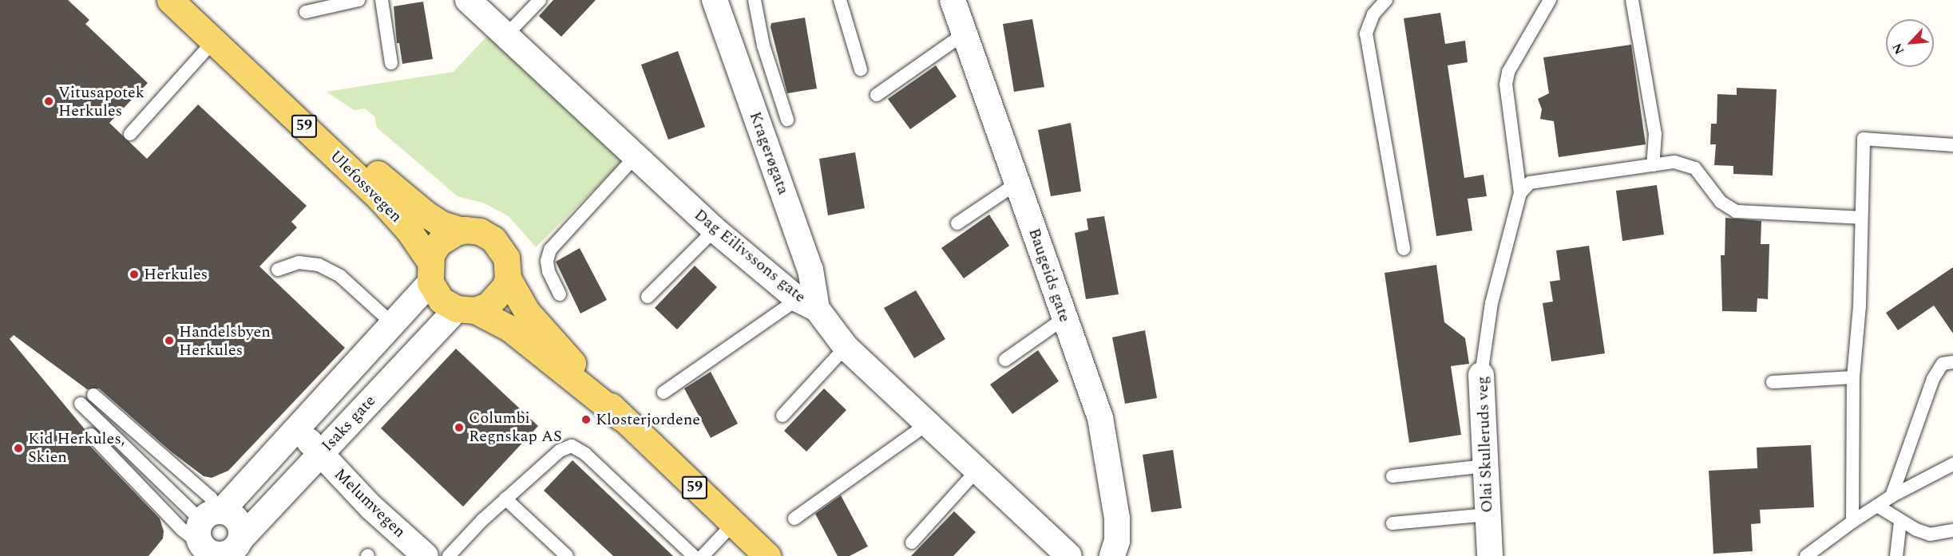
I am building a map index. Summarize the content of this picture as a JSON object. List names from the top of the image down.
{
  "streets": {
    "main road": ["59", "Ulefossvegen"],
    "street": [
      "Kragerøgata",
      "Dag Eilivssons gate",
      "Baugeids gate",
      "Isaks gate",
      "Olai Skulleruds veg",
      "Melumvegen"
    ]
  },
  "crossings": [
    ["59", "Ulefossvegen"],
    ["59", "Isaks gate"],
    ["Kragerøgata", "Dag Eilivssons gate"],
    ["Ulefossvegen", "Isaks gate"],
    ["Isaks gate", "Melumvegen"]
  ],
  "places": [
    "Vitusapotek Herkules",
    "Herkules",
    "Handelsbyen Herkules",
    "Klosterjordene",
    "Columbi Regnskap AS",
    "Kid Herkules, Skien"
  ],
  "north": "bottom left"
}
